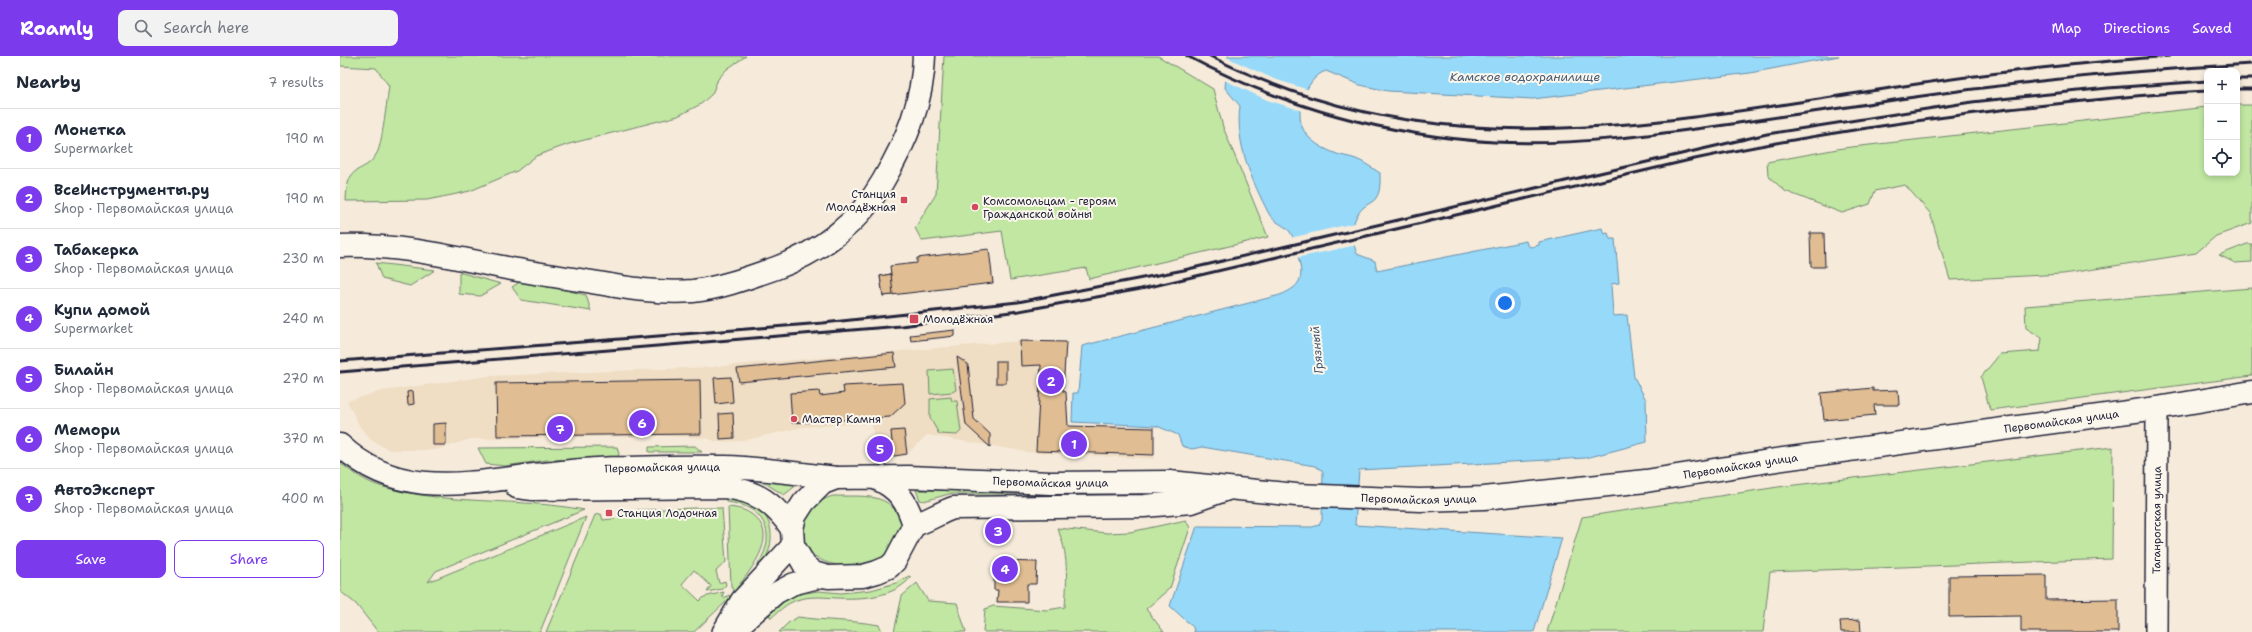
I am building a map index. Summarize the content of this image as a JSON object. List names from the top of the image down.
{
  "streets": {
    "main road": ["Первомайская улица"],
    "street": ["Таганрогская улица"]
  },
  "crossings": [
    ["Первомайская улица", "Таганрогская улица"]
  ],
  "water": ["Камское водохранилище", "Грязный"],
  "places": {
    "transit": ["Станция Молодёжная", "Молодёжная", "Станция Лодочная"],
    "other": ["Комсомольцам - героям Гражданской войны", "Мастер Камня"]
  },
  "page": {
    "header": "Roamly",
    "search": "Search here",
    "nav": ["Map", "Directions", "Saved"],
    "heading": ["Nearby", "7 results"],
    "map_buttons": ["+", "−"],
    "list": [
      {
        "mark": "1",
        "name": "Монетка",
        "note": "Supermarket",
        "value": "190 m"
      },
      {
        "mark": "2",
        "name": "ВсеИнструменты.ру",
        "note": "Shop · Первомайская улица",
        "value": "190 m"
      },
      {
        "mark": "3",
        "name": "Табакерка",
        "note": "Shop · Первомайская улица",
        "value": "230 m"
      },
      {
        "mark": "4",
        "name": "Купи домой",
        "note": "Supermarket",
        "value": "240 m"
      },
      {
        "mark": "5",
        "name": "Билайн",
        "note": "Shop · Первомайская улица",
        "value": "270 m"
      },
      {
        "mark": "6",
        "name": "Мемори",
        "note": "Shop · Первомайская улица",
        "value": "370 m"
      },
      {
        "mark": "7",
        "name": "АвтоЭксперт",
        "note": "Shop · Первомайская улица",
        "value": "400 m"
      }
    ],
    "pins": [
      "2",
      "6",
      "7",
      "1",
      "5",
      "3",
      "4"
    ],
    "buttons": ["Save", "Share"]
  }
}
